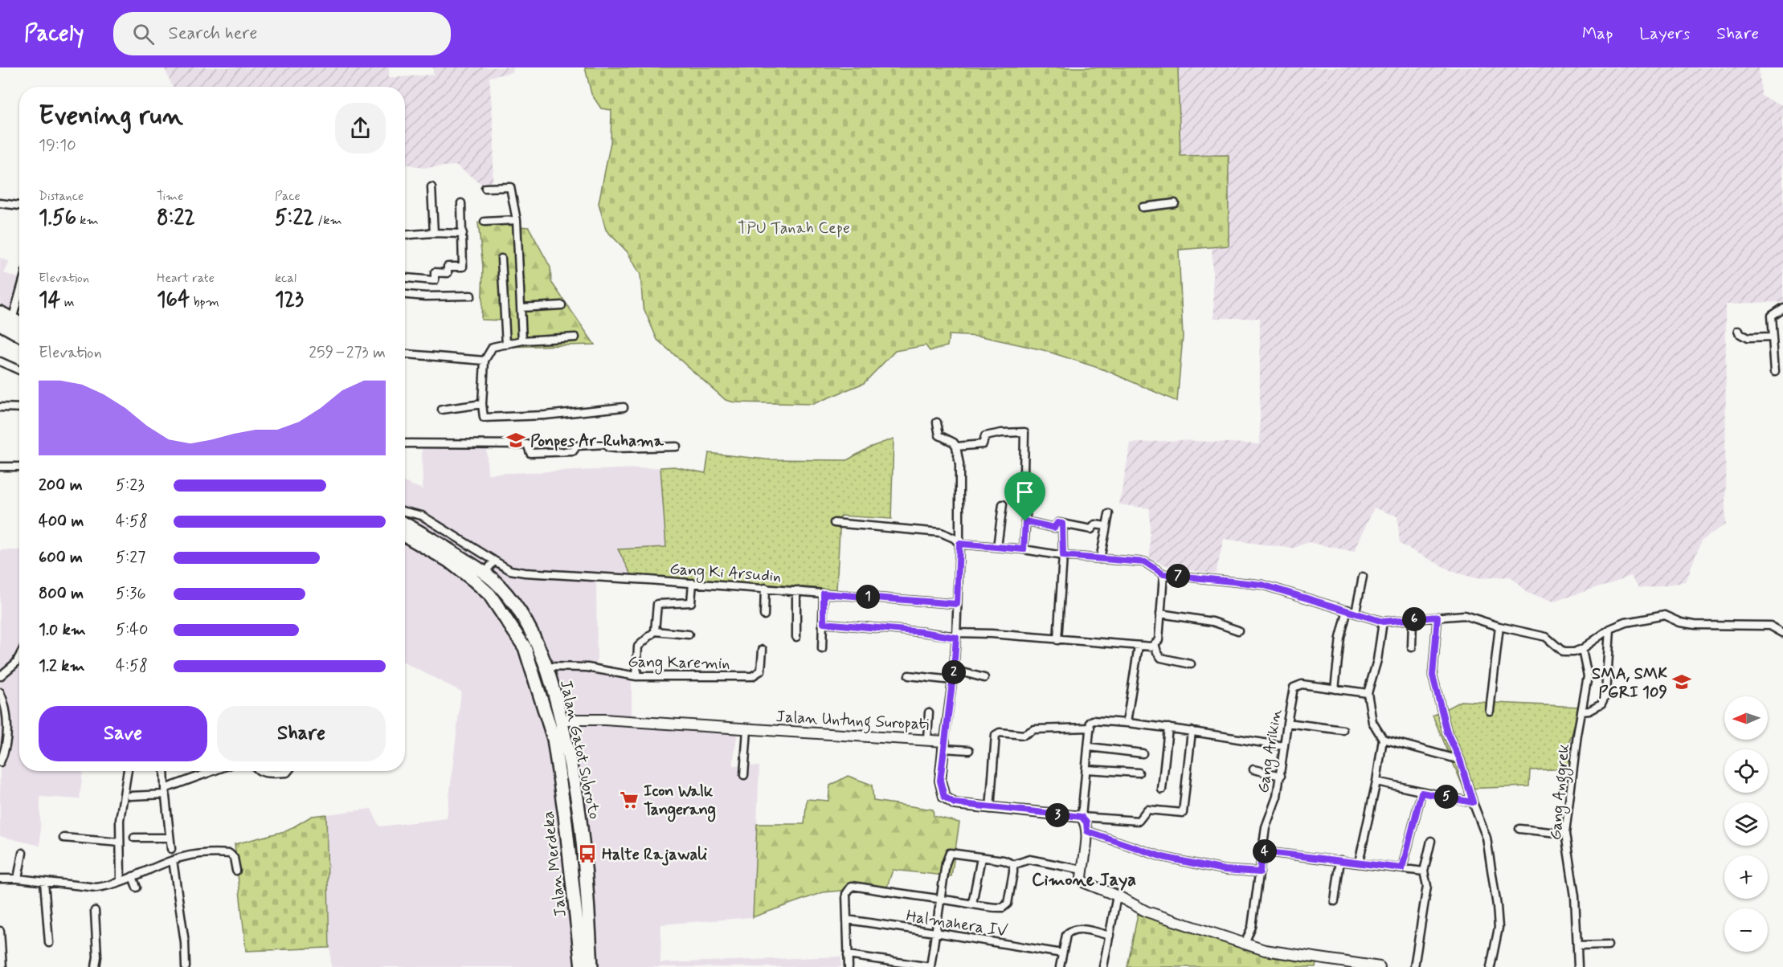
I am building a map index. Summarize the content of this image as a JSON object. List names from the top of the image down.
{
  "streets": {
    "highway": ["Jalan Gatot Subroto", "Jalan Merdeka"],
    "street": [
      "Gang Ki Arsudin",
      "Gang Karemin",
      "Jalan Untung Suropati",
      "Gang Arikin",
      "Gang Anggrek",
      "Halmahera IV"
    ]
  },
  "crossings": [
    ["Gang Karemin", "Jalan Gatot Subroto"],
    ["Jalan Untung Suropati", "Jalan Gatot Subroto"]
  ],
  "districts": ["Cimone Jaya"],
  "parks": ["TPU Tanah Cepe"],
  "places": {
    "school or university": ["Ponpes Ar-Ruhama", "SMA, SMK PGRI 109"],
    "supermarket": ["Icon Walk Tangerang"],
    "bus stop": ["Halte Rajawali"]
  },
  "north": "left",
  "page": {
    "header": "Pacely",
    "search": "Search here",
    "nav": ["Map", "Layers", "Share"],
    "heading": ["Evening run", "19:10"],
    "stats": [
      ["Distance", "1.56 km"],
      ["Time", "8:22"],
      ["Pace", "5:22 /km"],
      ["Elevation", "14 m"],
      ["Heart rate", "164 bpm"],
      ["kcal", "123"]
    ],
    "chart": ["Elevation", "259–273 m"],
    "list": [
      {
        "name": "200 m",
        "note": "5:23"
      },
      {
        "name": "400 m",
        "note": "4:58"
      },
      {
        "name": "600 m",
        "note": "5:27"
      },
      {
        "name": "800 m",
        "note": "5:36"
      },
      {
        "name": "1.0 km",
        "note": "5:40"
      },
      {
        "name": "1.2 km",
        "note": "4:58"
      }
    ],
    "pins": [
      "7",
      "1",
      "6",
      "2",
      "5",
      "3",
      "4"
    ],
    "map_buttons": ["+", "−"],
    "buttons": ["Save", "Share"]
  }
}
